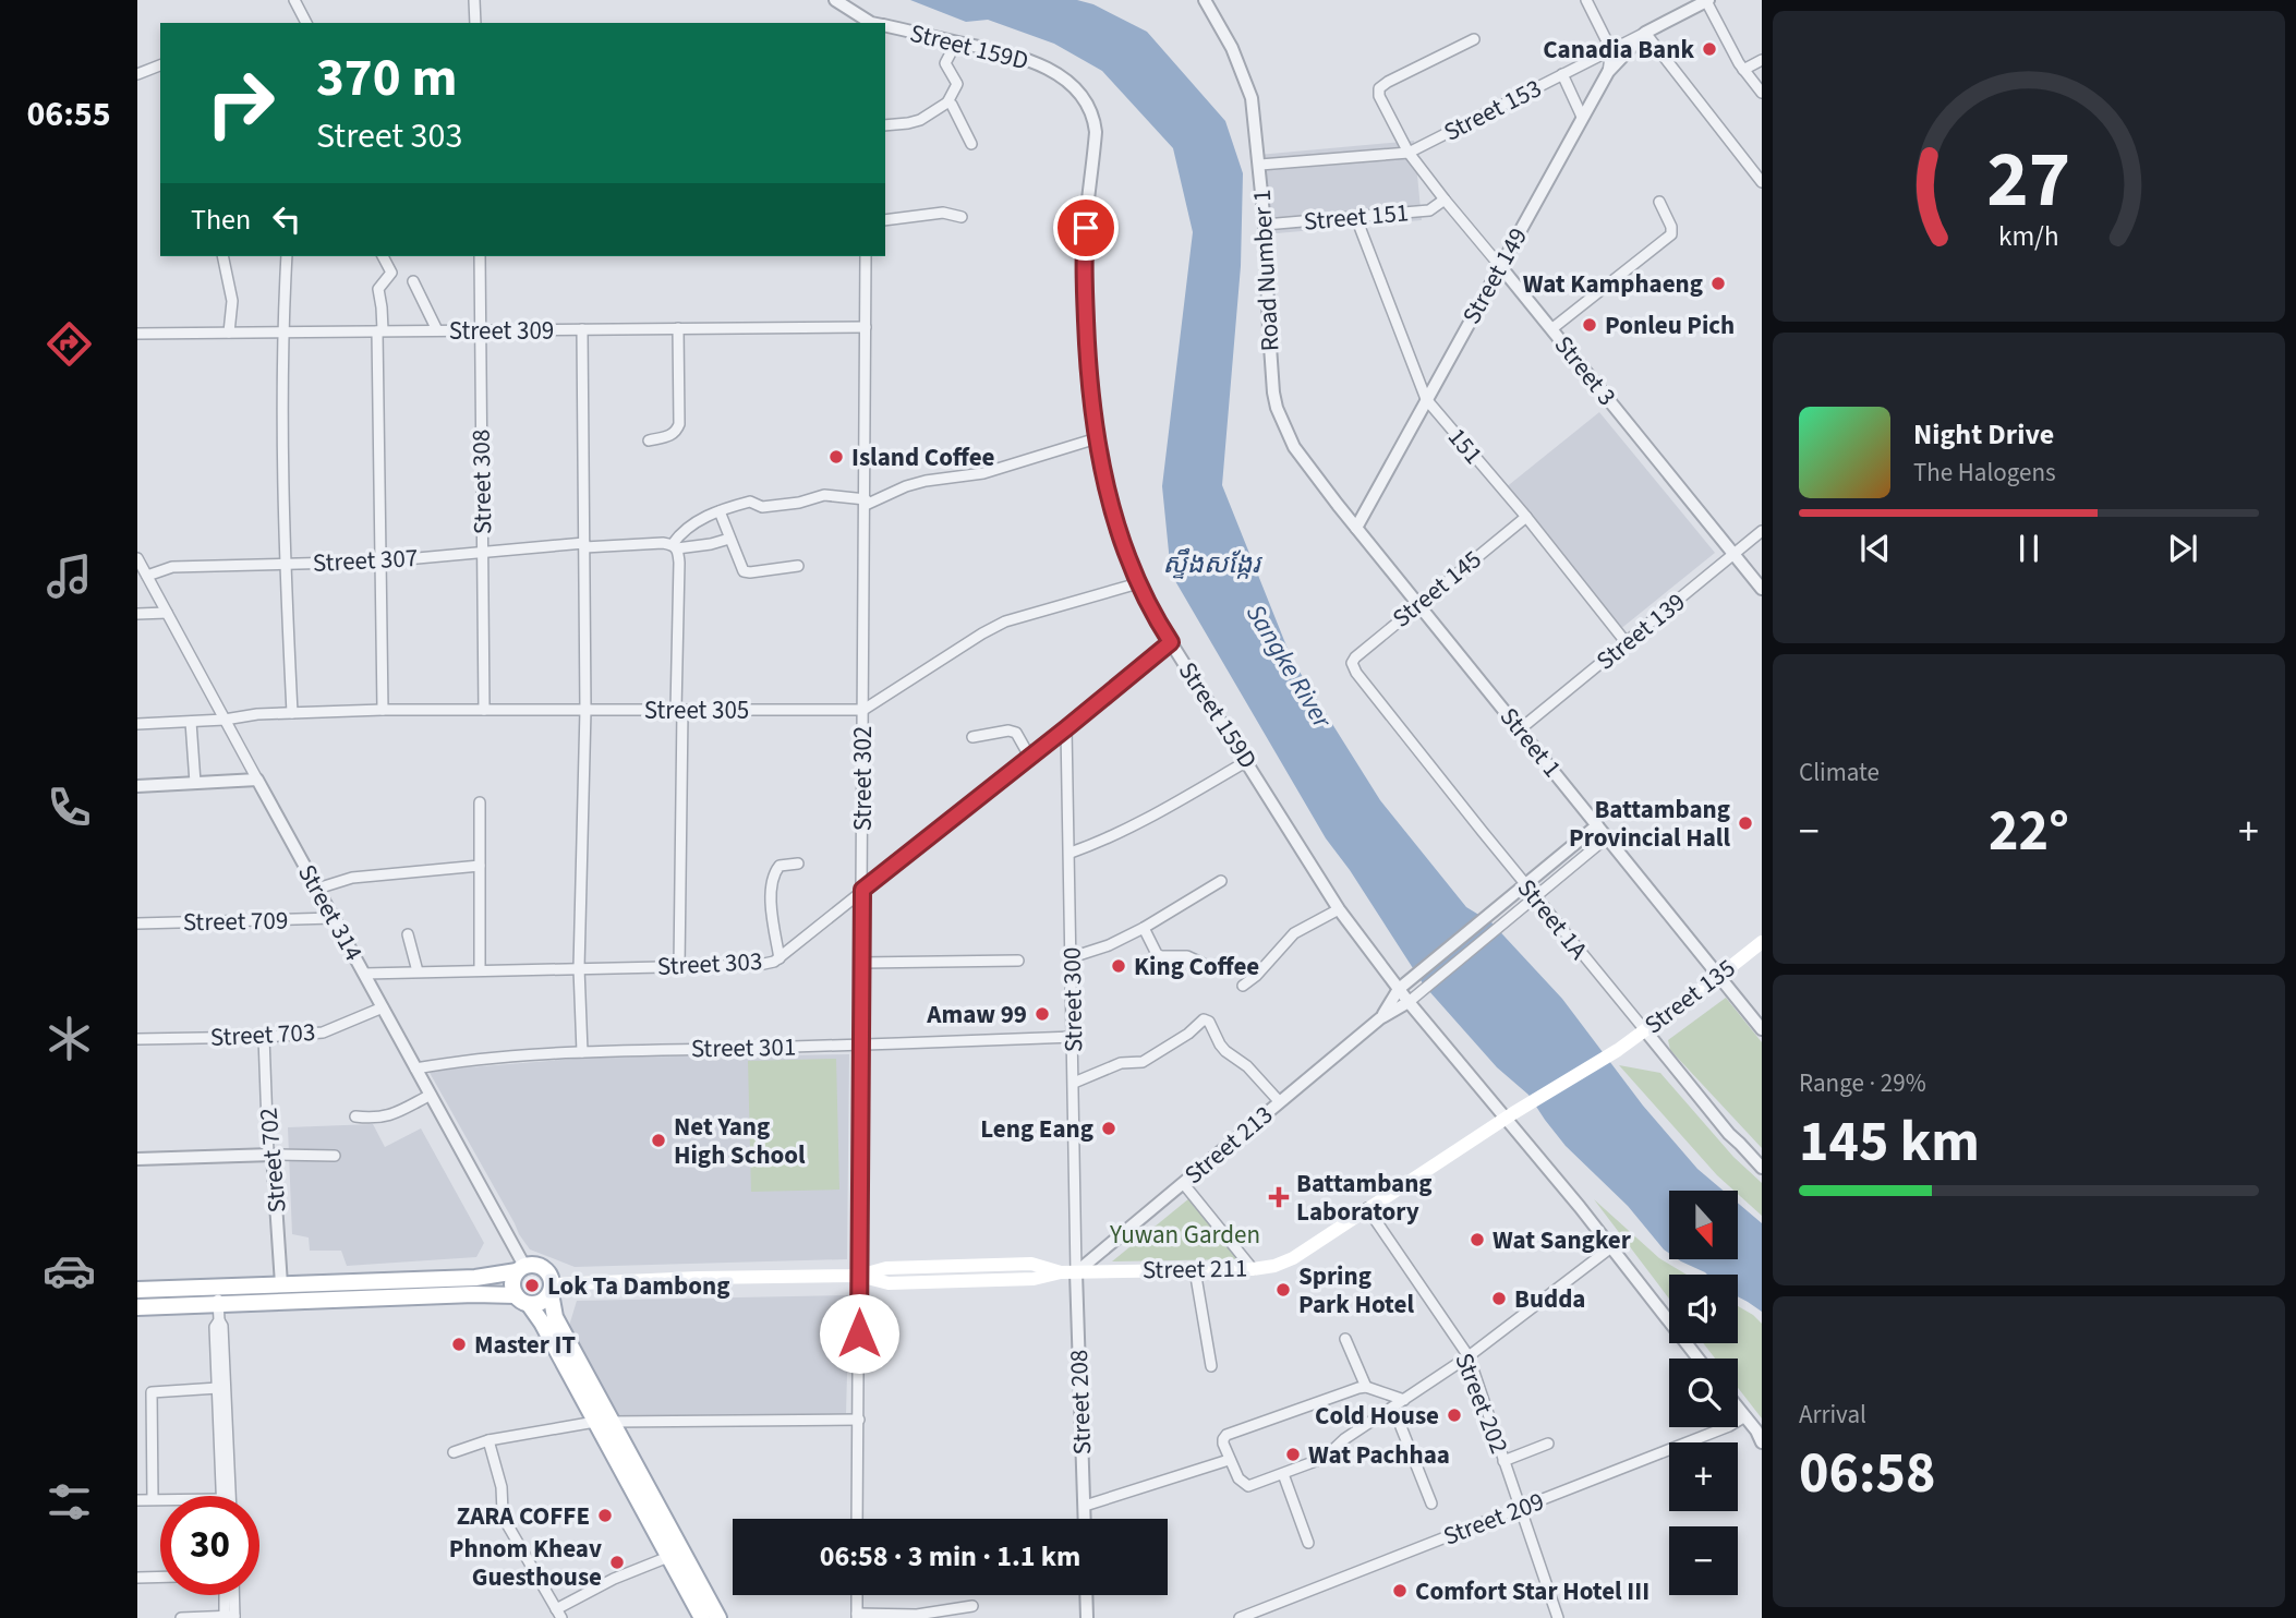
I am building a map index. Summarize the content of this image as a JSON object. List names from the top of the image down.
{
  "streets": {
    "main road": ["Street 135", "Street 211"],
    "street": [
      "Street 159D",
      "Street 153",
      "Street 151",
      "Road Number 1",
      "Street 149",
      "Street 309",
      "Street 3",
      "151",
      "Street 308",
      "Street 307",
      "Street 145",
      "Street 139",
      "Street 305",
      "Street 1",
      "Street 302",
      "Street 314",
      "Street 1A",
      "Street 709",
      "Street 303",
      "Street 300",
      "Street 703",
      "Street 301",
      "Street 213",
      "Street 702",
      "Street 208",
      "Street 202",
      "Street 209"
    ]
  },
  "crossings": [
    ["Street 159D", "Street 303"],
    ["Street 159D", "Street 135"],
    ["Street 159D", "Street 213"],
    ["Street 159D", "Street 211"],
    ["Street 153", "Road Number 1"],
    ["Street 153", "Street 149"],
    ["Street 153", "Street 3"],
    ["Street 151", "Road Number 1"],
    ["Street 151", "Street 3"],
    ["Street 151", "151"],
    ["Road Number 1", "Street 149"],
    ["Road Number 1", "Street 1"],
    ["Street 149", "Street 3"],
    ["Street 149", "151"],
    ["Street 149", "Street 1"],
    ["Street 309", "Street 308"],
    ["Street 309", "Street 302"],
    ["Street 3", "Street 139"],
    ["151", "Street 145"],
    ["151", "Street 139"],
    ["Street 308", "Street 307"],
    ["Street 308", "Street 305"],
    ["Street 307", "Street 314"],
    ["Street 145", "Street 1"],
    ["Street 145", "Street 1A"],
    ["Street 139", "Street 1"],
    ["Street 305", "Street 302"],
    ["Street 305", "Street 314"],
    ["Street 1", "Street 135"],
    ["Street 1", "Street 213"],
    ["Street 302", "Street 303"],
    ["Street 302", "Street 301"],
    ["Street 302", "Street 211"],
    ["Street 314", "Street 709"],
    ["Street 314", "Street 303"],
    ["Street 314", "Street 703"],
    ["Street 314", "Street 301"],
    ["Street 314", "Street 211"],
    ["Street 1A", "Street 135"],
    ["Street 1A", "Street 213"],
    ["Street 303", "Street 300"],
    ["Street 135", "Street 211"],
    ["Street 300", "Street 301"],
    ["Street 300", "Street 213"],
    ["Street 300", "Street 211"],
    ["Street 300", "Street 208"],
    ["Street 703", "Street 702"],
    ["Street 213", "Street 211"],
    ["Street 213", "Street 208"],
    ["Street 211", "Street 208"],
    ["Street 211", "Street 202"],
    ["Street 202", "Street 209"]
  ],
  "water": ["ស្ទឹងសង្កែរ", "Sangke River"],
  "parks": ["Yuwan Garden"],
  "places": {
    "other": [
      "Canadia Bank",
      "Wat Kamphaeng",
      "Ponleu Pich",
      "Island Coffee",
      "Battambang Provincial Hall",
      "King Coffee",
      "Amaw 99",
      "Leng Eang",
      "Net Yang High School",
      "Wat Sangker",
      "Lok Ta Dambong",
      "Spring Park Hotel",
      "Budda",
      "Master IT",
      "Cold House",
      "Wat Pachhaa",
      "ZARA COFFE",
      "Phnom Kheav Guesthouse",
      "Comfort Star Hotel III"
    ],
    "health": ["Battambang Laboratory"]
  },
  "north": "bottom",
  "page": {
    "tabs": "06:55",
    "turn": ["370 m", "Street 303"],
    "then": "Then",
    "song": ["Night Drive", "The Halogens"],
    "tile": [
      "Climate",
      ["Range · 29%", "145 km"],
      ["Arrival", "06:58"]
    ],
    "heat": ["−", "22°", "+"],
    "map_buttons": ["+", "−"],
    "limit": "30",
    "trip": "06:58 · 3 min · 1.1 km",
    "gauge": ["27", "km/h"]
  }
}
